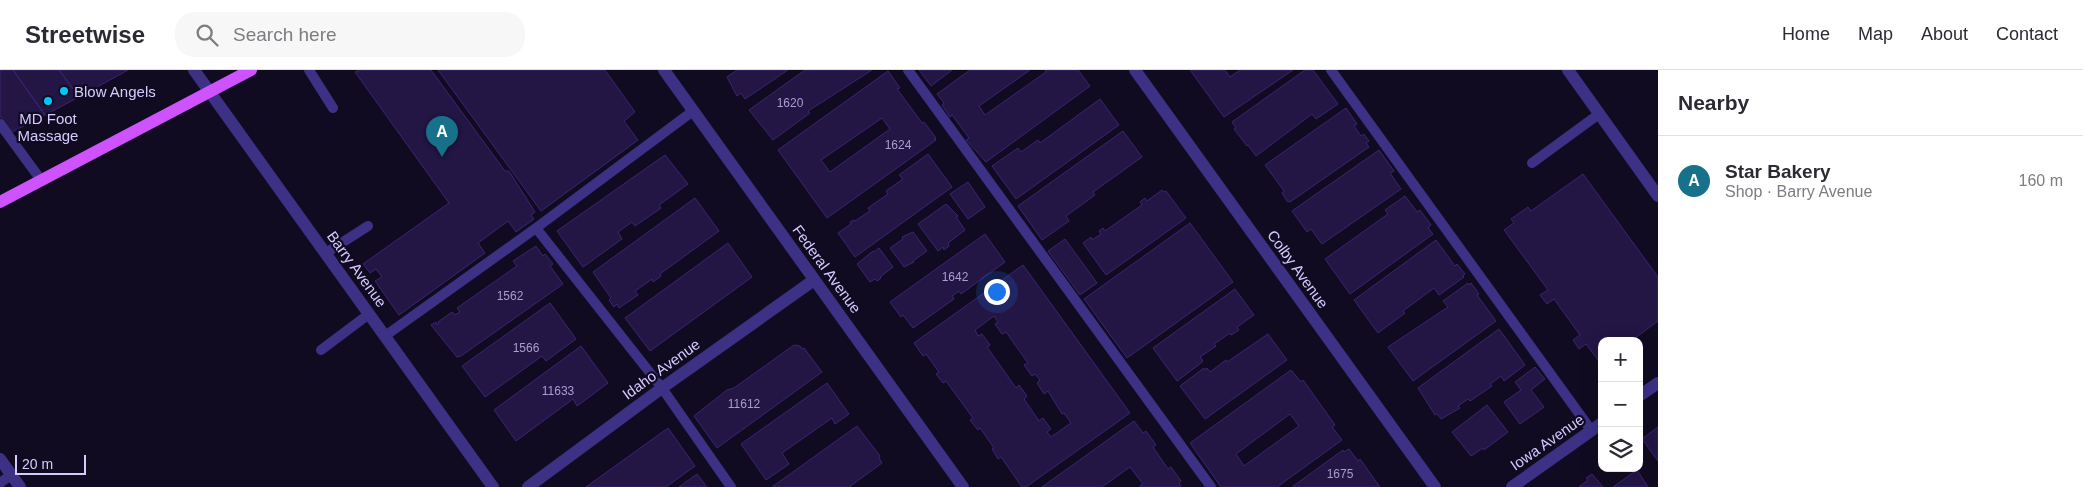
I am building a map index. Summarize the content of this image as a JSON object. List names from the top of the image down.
{
  "streets": {
    "street": [
      "Barry Avenue",
      "Federal Avenue",
      "Colby Avenue",
      "Idaho Avenue",
      "Iowa Avenue"
    ]
  },
  "crossings": [
    ["Federal Avenue", "Idaho Avenue"]
  ],
  "places": ["Blow Angels", "MD Foot Massage"],
  "house_numbers": [
    "1620",
    "1624",
    "1642",
    "1562",
    "1566",
    "11633",
    "11612",
    "1675"
  ],
  "scale_bar": "20 m",
  "page": {
    "header": "Streetwise",
    "search": "Search here",
    "nav": [
      "Home",
      "Map",
      "About",
      "Contact"
    ],
    "heading": "Nearby",
    "pins": "A",
    "list": [
      {
        "mark": "A",
        "name": "Star Bakery",
        "note": "Shop · Barry Avenue",
        "value": "160 m"
      }
    ],
    "map_buttons": ["+", "−"],
    "scale": "20 m"
  }
}
